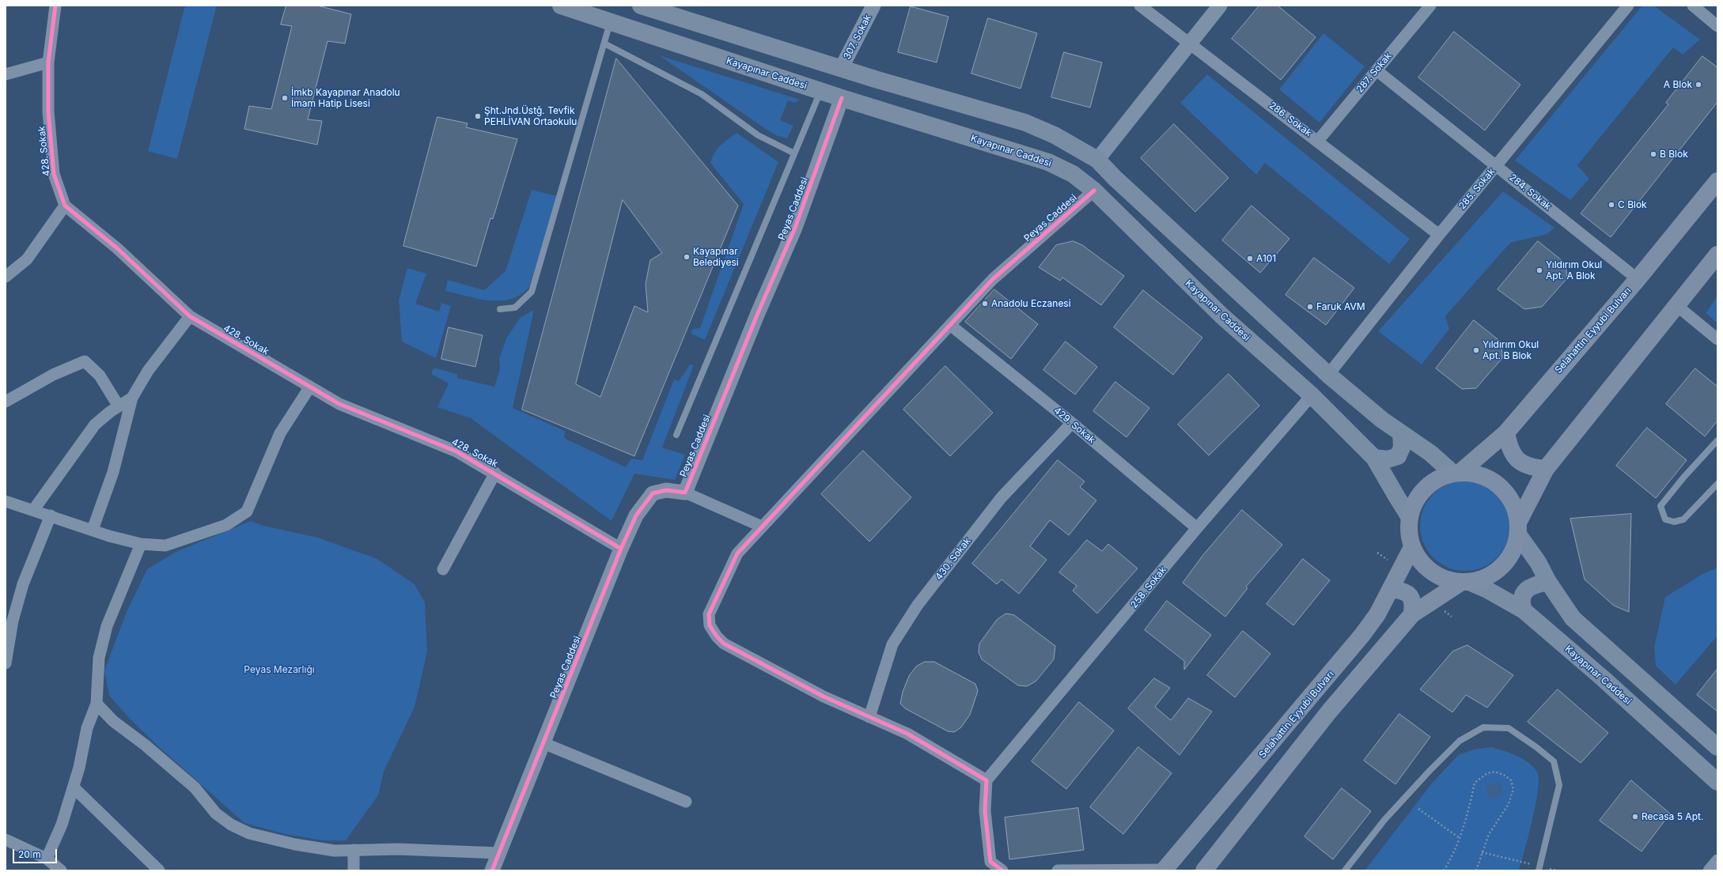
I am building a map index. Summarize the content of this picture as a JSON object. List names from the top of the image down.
{
  "streets": {
    "main road": ["Kayapınar Caddesi", "Selahattin Eyyubi Bulvarı"],
    "street": [
      "307. Sokak",
      "287. Sokak",
      "286. Sokak",
      "428. Sokak",
      "285. Sokak",
      "284. Sokak",
      "Peyas Caddesi",
      "429. Sokak",
      "430. Sokak",
      "258. Sokak"
    ]
  },
  "crossings": [
    ["287. Sokak", "286. Sokak"],
    ["287. Sokak", "284. Sokak"],
    ["Kayapınar Caddesi", "Peyas Caddesi"],
    ["Kayapınar Caddesi", "Selahattin Eyyubi Bulvarı"],
    ["Kayapınar Caddesi", "258. Sokak"],
    ["286. Sokak", "285. Sokak"],
    ["428. Sokak", "Peyas Caddesi"],
    ["285. Sokak", "284. Sokak"],
    ["284. Sokak", "Selahattin Eyyubi Bulvarı"],
    ["Peyas Caddesi", "429. Sokak"],
    ["Peyas Caddesi", "430. Sokak"],
    ["429. Sokak", "430. Sokak"],
    ["429. Sokak", "258. Sokak"]
  ],
  "parks": ["Peyas Mezarlığı"],
  "places": [
    "A Blok",
    "İmkb Kayapınar Anadolu İmam Hatip Lisesi",
    "Şht.Jnd.Üstğ. Tevfik PEHLİVAN Ortaokulu",
    "B Blok",
    "C Blok",
    "Kayapınar Belediyesi",
    "A101",
    "Yıldırım Okul Apt. A Blok",
    "Anadolu Eczanesi",
    "Faruk AVM",
    "Yıldırım Okul Apt. B Blok",
    "Recasa 5 Apt."
  ],
  "scale_bar": "20 m"
}
